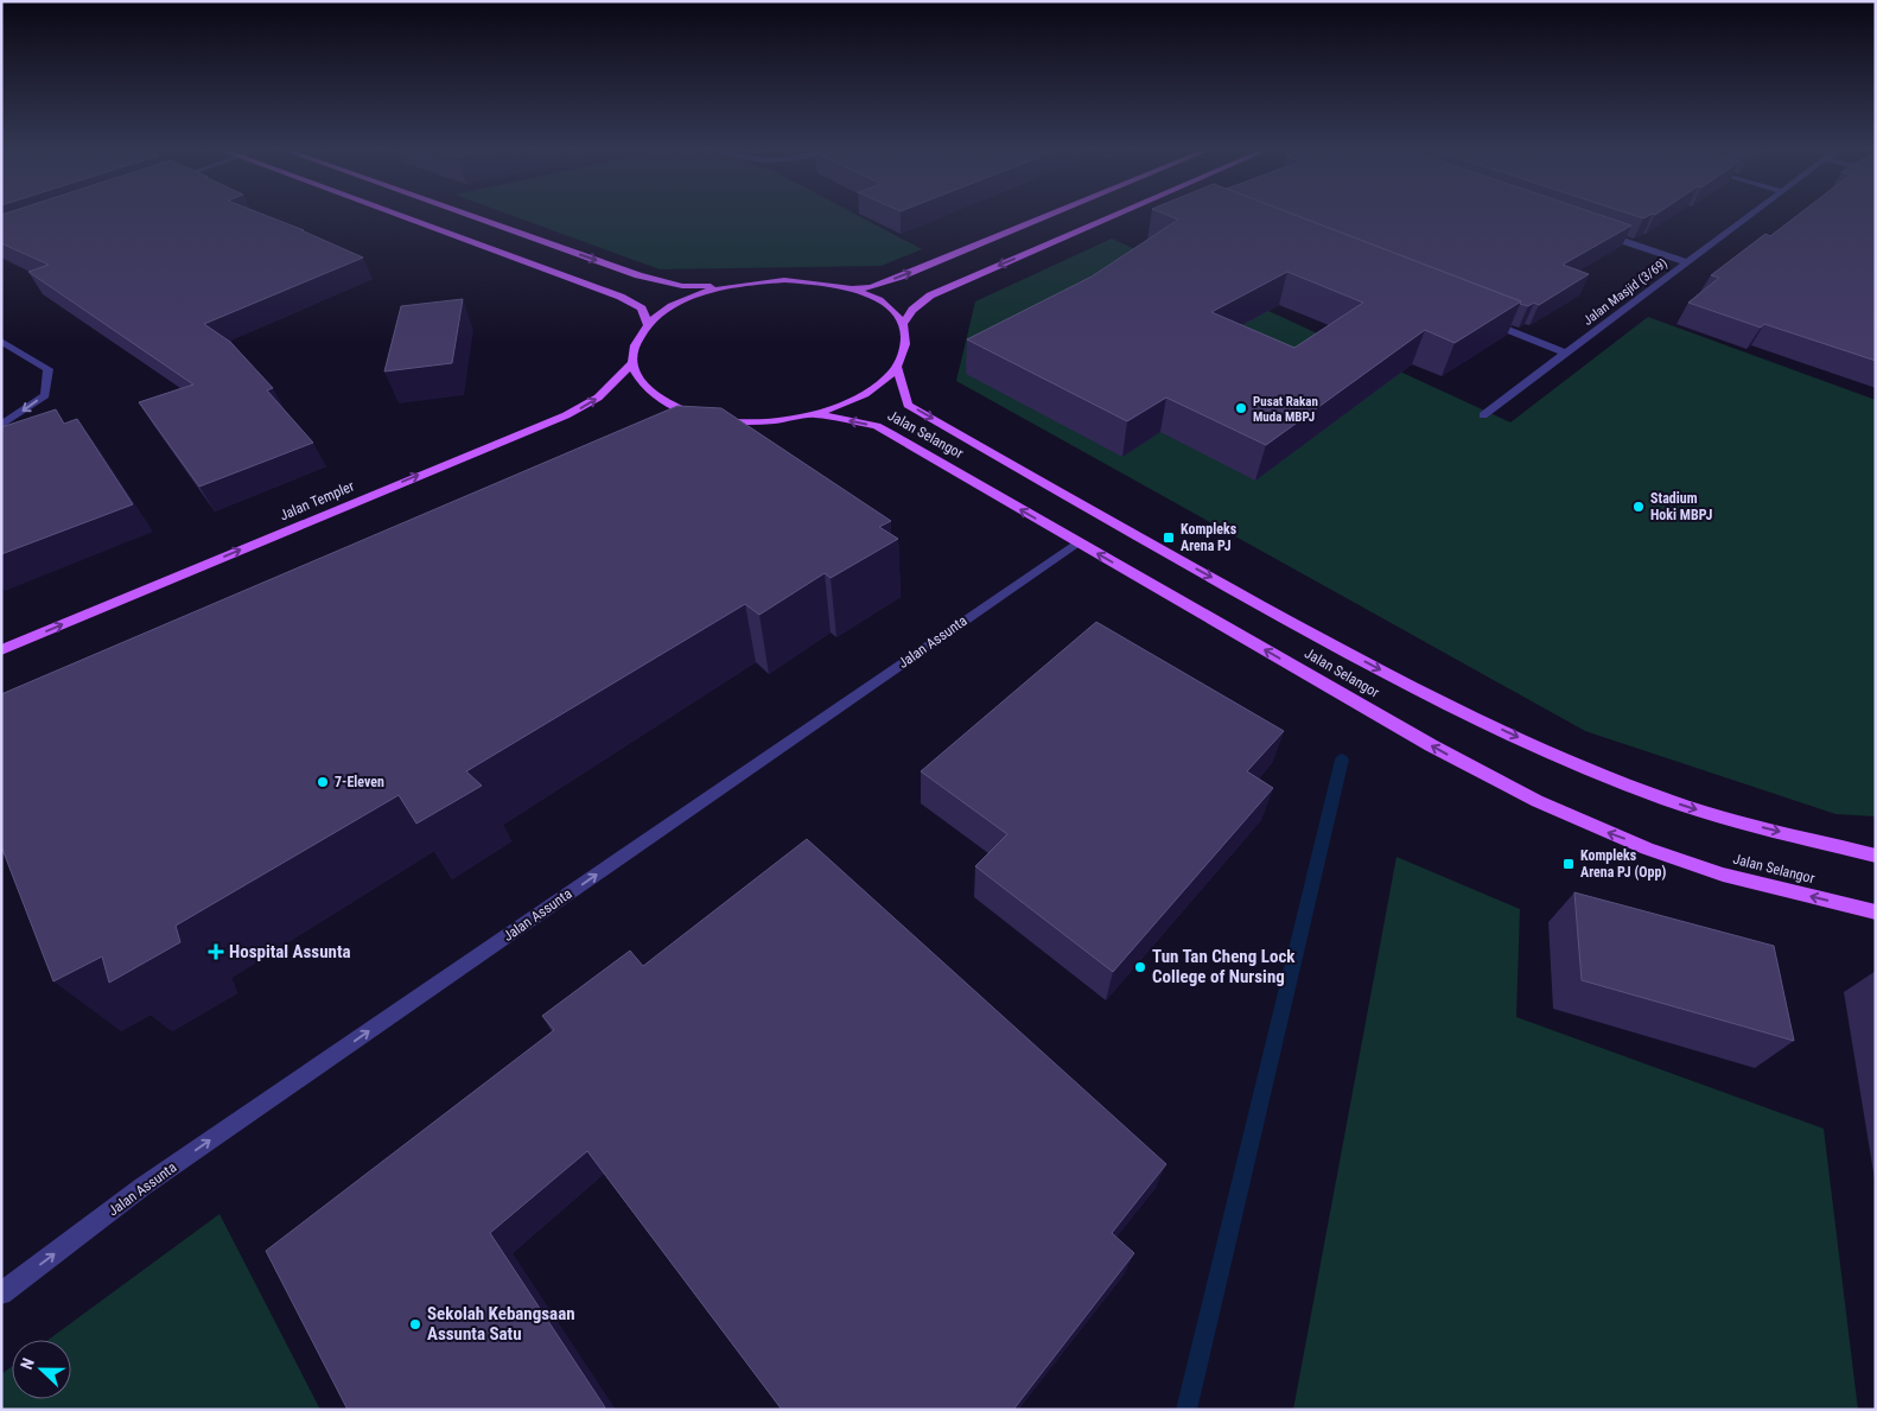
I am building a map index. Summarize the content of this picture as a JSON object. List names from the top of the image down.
{
  "streets": {
    "main road": ["Jalan Selangor", "Jalan Templer"],
    "street": ["Jalan Masjid (3/69)", "Jalan Assunta"]
  },
  "crossings": [
    ["Jalan Selangor", "Jalan Assunta"]
  ],
  "one_way": ["Jalan Templer", "Jalan Assunta"],
  "places": {
    "other": [
      "Pusat Rakan Muda MBPJ",
      "Stadium Hoki MBPJ",
      "7-Eleven",
      "Tun Tan Cheng Lock College of Nursing",
      "Sekolah Kebangsaan Assunta Satu"
    ],
    "transit": ["Kompleks Arena PJ", "Kompleks Arena PJ (Opp)"],
    "health": ["Hospital Assunta"]
  },
  "north": "left"
}
